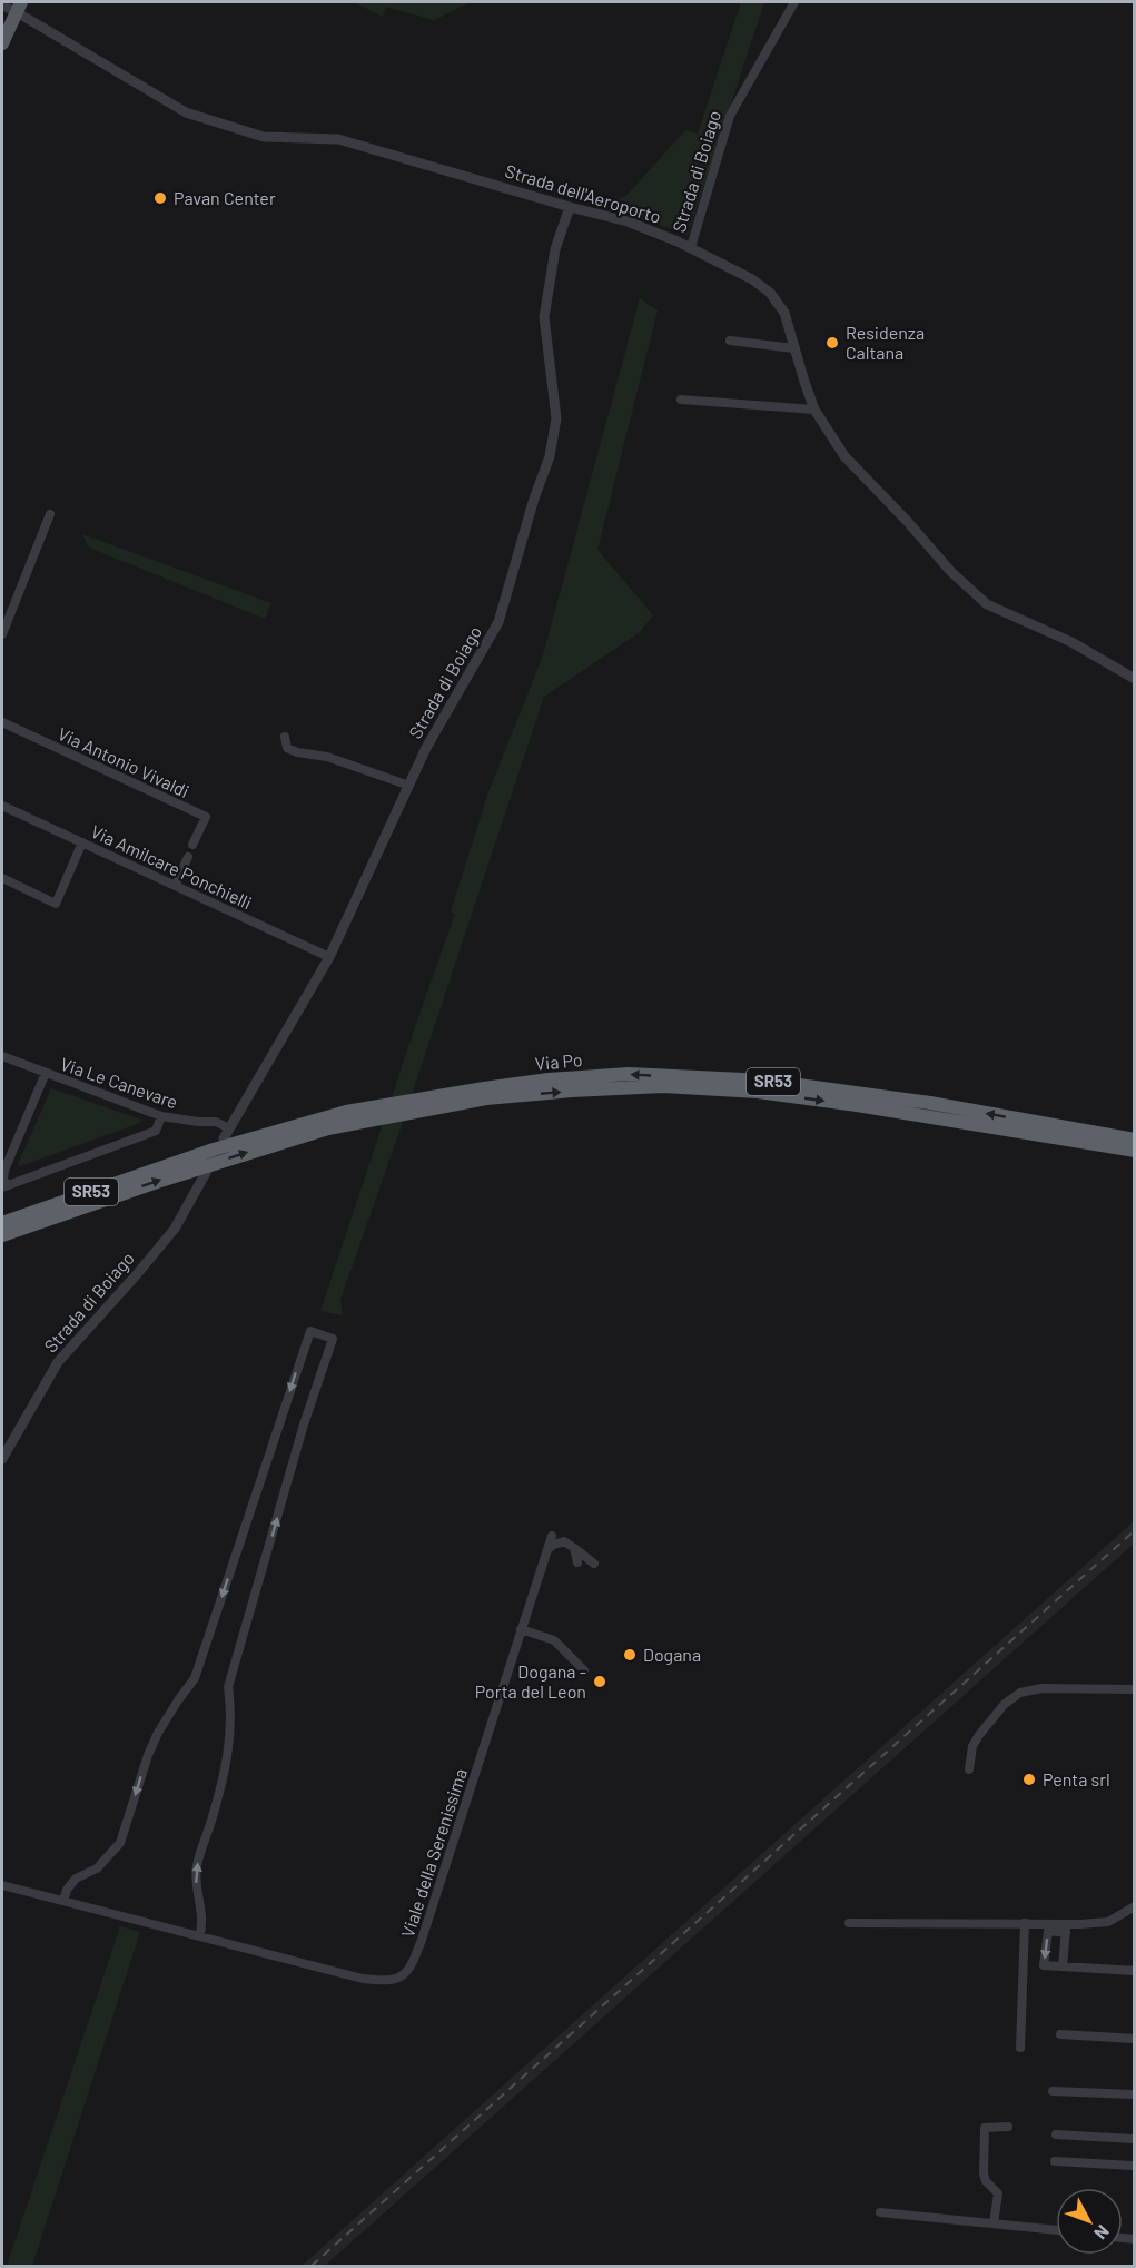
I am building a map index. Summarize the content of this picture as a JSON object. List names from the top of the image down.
{
  "streets": {
    "highway": ["Via Po", "SR53"],
    "street": [
      "Strada di Boiago",
      "Strada dell'Aeroporto",
      "Via Antonio Vivaldi",
      "Via Amilcare Ponchielli",
      "Via Le Canevare",
      "Viale della Serenissima"
    ]
  },
  "crossings": [
    ["Strada di Boiago", "Strada dell'Aeroporto"],
    ["Strada di Boiago", "Via Amilcare Ponchielli"],
    ["Strada di Boiago", "Via Le Canevare"]
  ],
  "places": [
    "Pavan Center",
    "Residenza Caltana",
    "Dogana",
    "Dogana - Porta del Leon",
    "Penta srl"
  ],
  "north": "bottom right"
}
